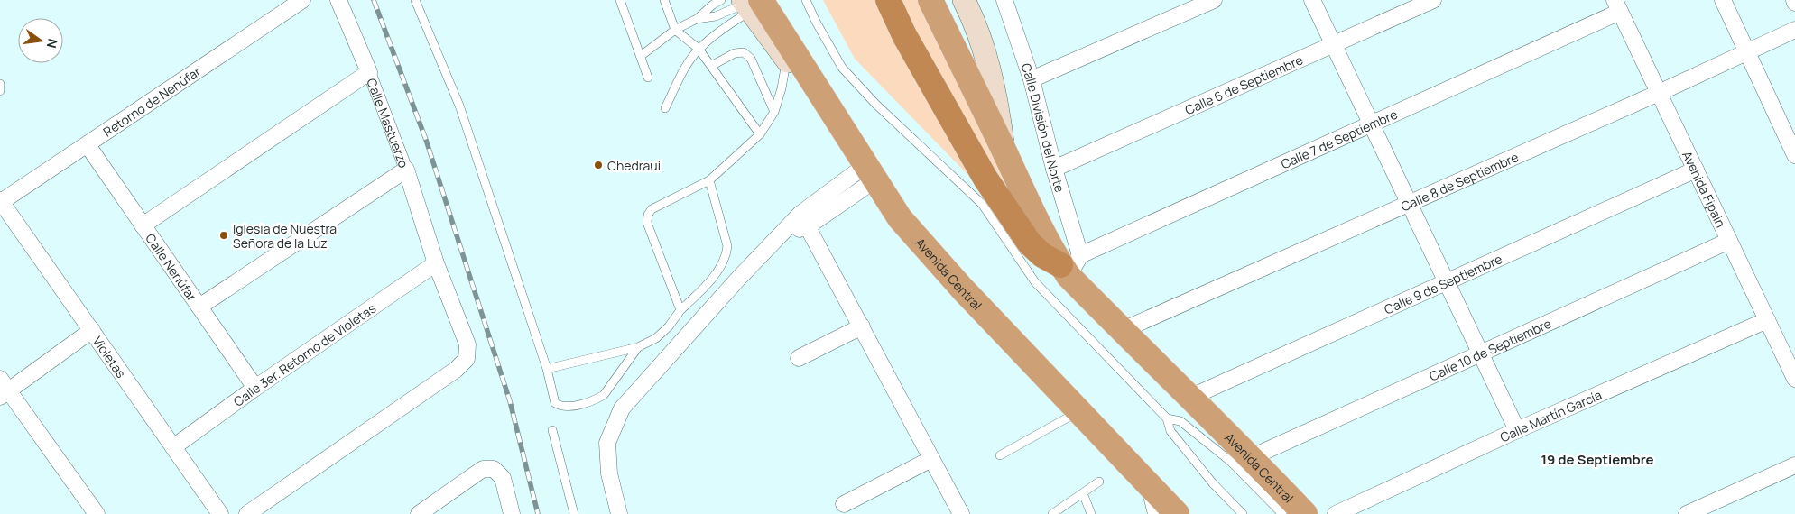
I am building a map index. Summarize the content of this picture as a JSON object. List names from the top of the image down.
{
  "streets": {
    "highway": ["Avenida Central"],
    "street": [
      "Calle 6 de Septiembre",
      "Retorno de Nenúfar",
      "Calle Mastuerzo",
      "Calle División del Norte",
      "Calle 7 de Septiembre",
      "Calle 8 de Septiembre",
      "Avenida Fipain",
      "Calle Nenúfar",
      "Calle 9 de Septiembre",
      "Calle 10 de Septiembre",
      "Calle 3er. Retorno de Violetas",
      "Violetas",
      "Calle Martín García"
    ]
  },
  "crossings": [
    ["Calle 6 de Septiembre", "Calle División del Norte"],
    ["Retorno de Nenúfar", "Calle Nenúfar"],
    ["Retorno de Nenúfar", "Violetas"],
    ["Calle Mastuerzo", "Calle Nenúfar"],
    ["Calle División del Norte", "Calle 7 de Septiembre"],
    ["Calle División del Norte", "Avenida Central"],
    ["Calle 7 de Septiembre", "Avenida Fipain"],
    ["Calle 7 de Septiembre", "Avenida Central"],
    ["Calle 8 de Septiembre", "Avenida Fipain"],
    ["Calle 8 de Septiembre", "Avenida Central"],
    ["Avenida Fipain", "Calle 9 de Septiembre"],
    ["Avenida Fipain", "Calle 10 de Septiembre"],
    ["Avenida Fipain", "Calle Martín García"],
    ["Calle Nenúfar", "Calle 3er. Retorno de Violetas"],
    ["Avenida Central", "Calle 9 de Septiembre"],
    ["Avenida Central", "Calle 10 de Septiembre"],
    ["Calle 3er. Retorno de Violetas", "Violetas"]
  ],
  "districts": ["19 de Septiembre"],
  "places": ["Chedraui", "Iglesia de Nuestra Señora de la Luz"],
  "north": "right"
}
